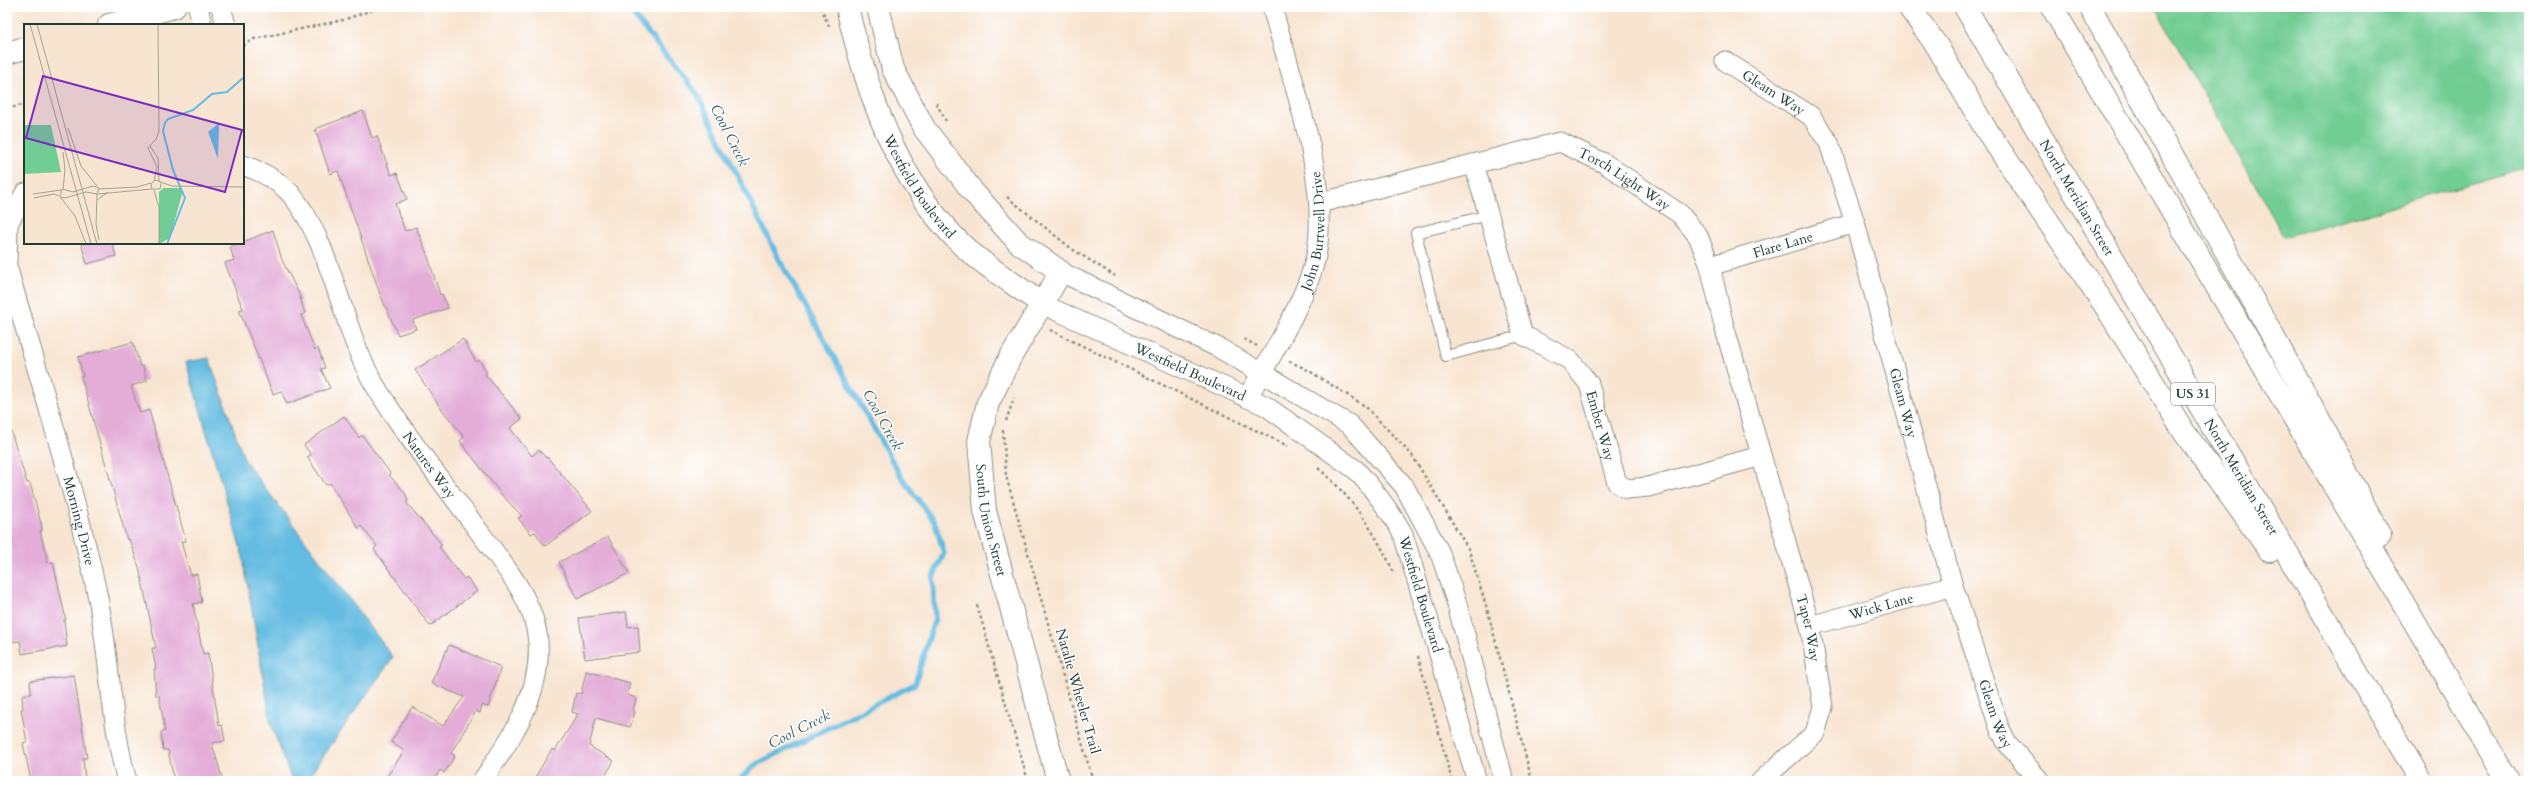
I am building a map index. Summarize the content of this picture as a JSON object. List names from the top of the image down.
{
  "streets": {
    "main road": [
      "Westfield Boulevard",
      "North Meridian Street",
      "US 31",
      "South Union Street"
    ],
    "street": [
      "Gleam Way",
      "Torch Light Way",
      "John Burtwell Drive",
      "Flare Lane",
      "Ember Way",
      "Natures Way",
      "Morning Drive",
      "Wick Lane",
      "Taper Way"
    ],
    "path": ["Natalie Wheeler Trail"]
  },
  "crossings": [
    ["Gleam Way", "Flare Lane"],
    ["Gleam Way", "Wick Lane"],
    ["Torch Light Way", "John Burtwell Drive"],
    ["Torch Light Way", "Flare Lane"],
    ["Torch Light Way", "Ember Way"],
    ["Torch Light Way", "Taper Way"],
    ["Westfield Boulevard", "John Burtwell Drive"],
    ["Westfield Boulevard", "South Union Street"],
    ["Ember Way", "Taper Way"],
    ["Wick Lane", "Taper Way"]
  ],
  "water": ["Cool Creek"]
}
